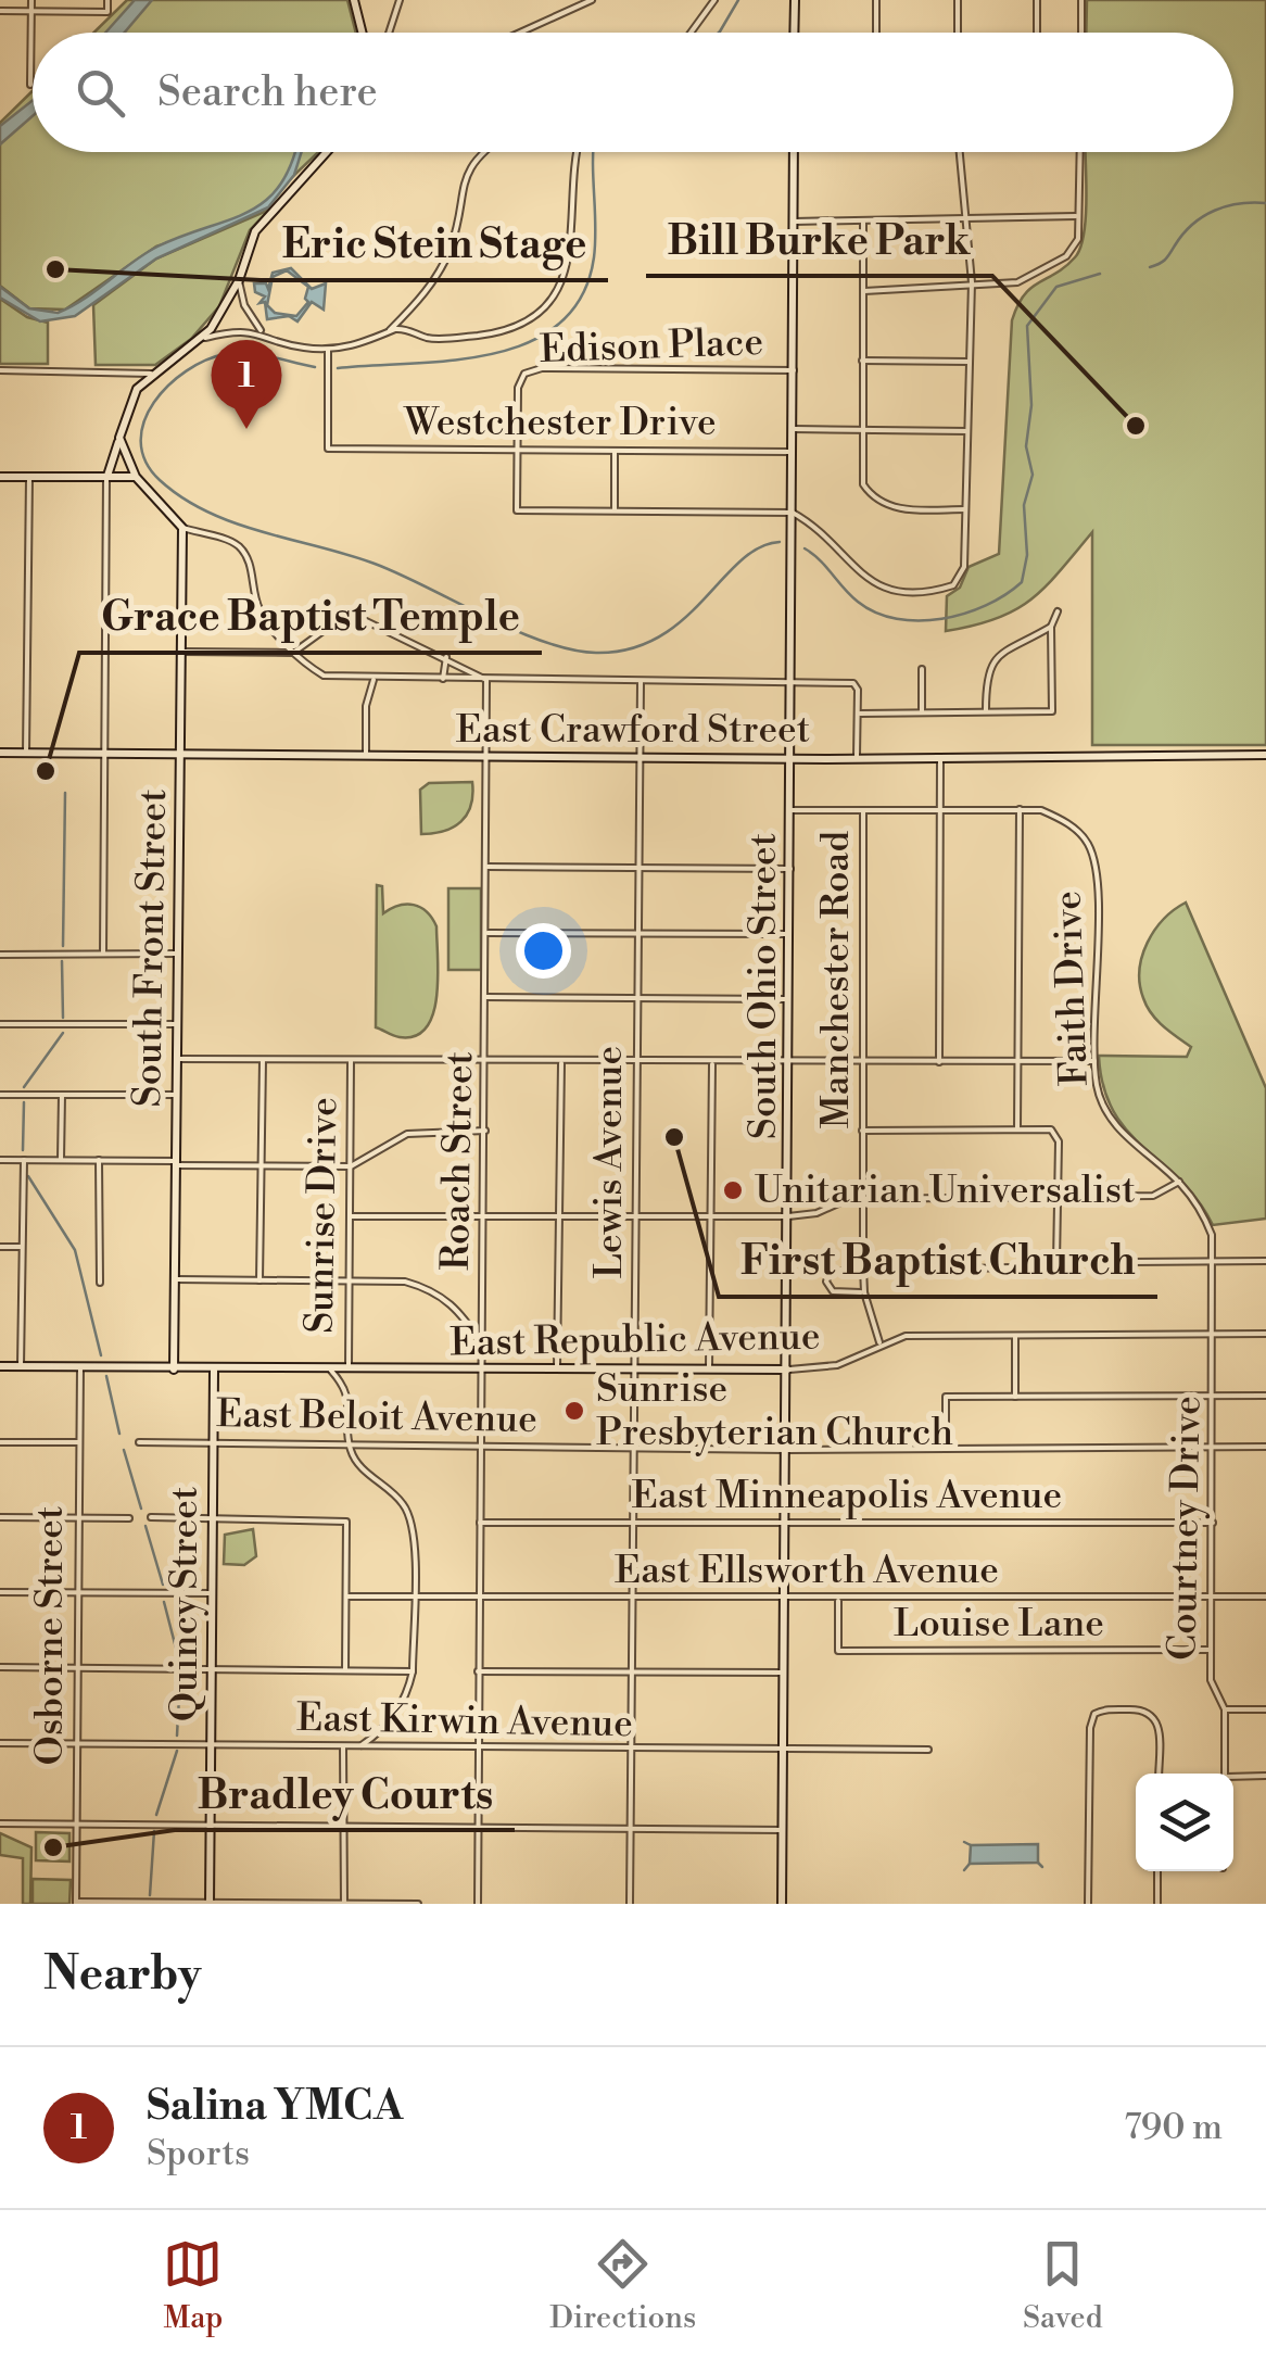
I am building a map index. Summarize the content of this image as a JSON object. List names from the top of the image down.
{
  "streets": {
    "street": [
      "Edison Place",
      "Westchester Drive",
      "East Crawford Street",
      "South Front Street",
      "Manchester Road",
      "South Ohio Street",
      "Faith Drive",
      "Roach Street",
      "Lewis Avenue",
      "Sunrise Drive",
      "East Republic Avenue",
      "East Beloit Avenue",
      "East Minneapolis Avenue",
      "Courtney Drive",
      "East Ellsworth Avenue",
      "Quincy Street",
      "Louise Lane",
      "Osborne Street",
      "East Kirwin Avenue"
    ]
  },
  "crossings": [
    ["Edison Place", "Westchester Drive"],
    ["Edison Place", "South Ohio Street"],
    ["Westchester Drive", "South Ohio Street"],
    ["East Crawford Street", "South Front Street"],
    ["East Crawford Street", "South Ohio Street"],
    ["East Crawford Street", "Roach Street"],
    ["East Crawford Street", "Lewis Avenue"],
    ["South Front Street", "East Republic Avenue"],
    ["Manchester Road", "Faith Drive"],
    ["Manchester Road", "East Republic Avenue"],
    ["South Ohio Street", "Faith Drive"],
    ["South Ohio Street", "East Republic Avenue"],
    ["South Ohio Street", "East Beloit Avenue"],
    ["South Ohio Street", "East Minneapolis Avenue"],
    ["South Ohio Street", "East Ellsworth Avenue"],
    ["South Ohio Street", "East Kirwin Avenue"],
    ["Faith Drive", "East Republic Avenue"],
    ["Faith Drive", "Courtney Drive"],
    ["Roach Street", "East Republic Avenue"],
    ["Roach Street", "East Beloit Avenue"],
    ["Roach Street", "East Minneapolis Avenue"],
    ["Roach Street", "East Ellsworth Avenue"],
    ["Roach Street", "East Kirwin Avenue"],
    ["Lewis Avenue", "East Republic Avenue"],
    ["Lewis Avenue", "East Beloit Avenue"],
    ["Lewis Avenue", "East Minneapolis Avenue"],
    ["Lewis Avenue", "East Ellsworth Avenue"],
    ["Lewis Avenue", "East Kirwin Avenue"],
    ["Sunrise Drive", "East Republic Avenue"],
    ["Sunrise Drive", "East Beloit Avenue"],
    ["East Republic Avenue", "Courtney Drive"],
    ["East Republic Avenue", "Quincy Street"],
    ["East Republic Avenue", "Osborne Street"],
    ["East Beloit Avenue", "Courtney Drive"],
    ["East Beloit Avenue", "Quincy Street"],
    ["East Minneapolis Avenue", "Courtney Drive"],
    ["Courtney Drive", "East Ellsworth Avenue"],
    ["Courtney Drive", "Louise Lane"],
    ["East Ellsworth Avenue", "Louise Lane"],
    ["Quincy Street", "East Kirwin Avenue"],
    ["Osborne Street", "East Kirwin Avenue"]
  ],
  "places": [
    "Eric Stein Stage",
    "Bill Burke Park",
    "Grace Baptist Temple",
    "First Baptist Church",
    "Unitarian Universalist",
    "Sunrise Presbyterian Church",
    "Bradley Courts"
  ],
  "page": {
    "search": "Search here",
    "pins": "1",
    "heading": "Nearby",
    "list": [
      {
        "mark": "1",
        "name": "Salina YMCA",
        "note": "Sports",
        "value": "790 m"
      }
    ],
    "nav": ["Map", "Directions", "Saved"]
  }
}
